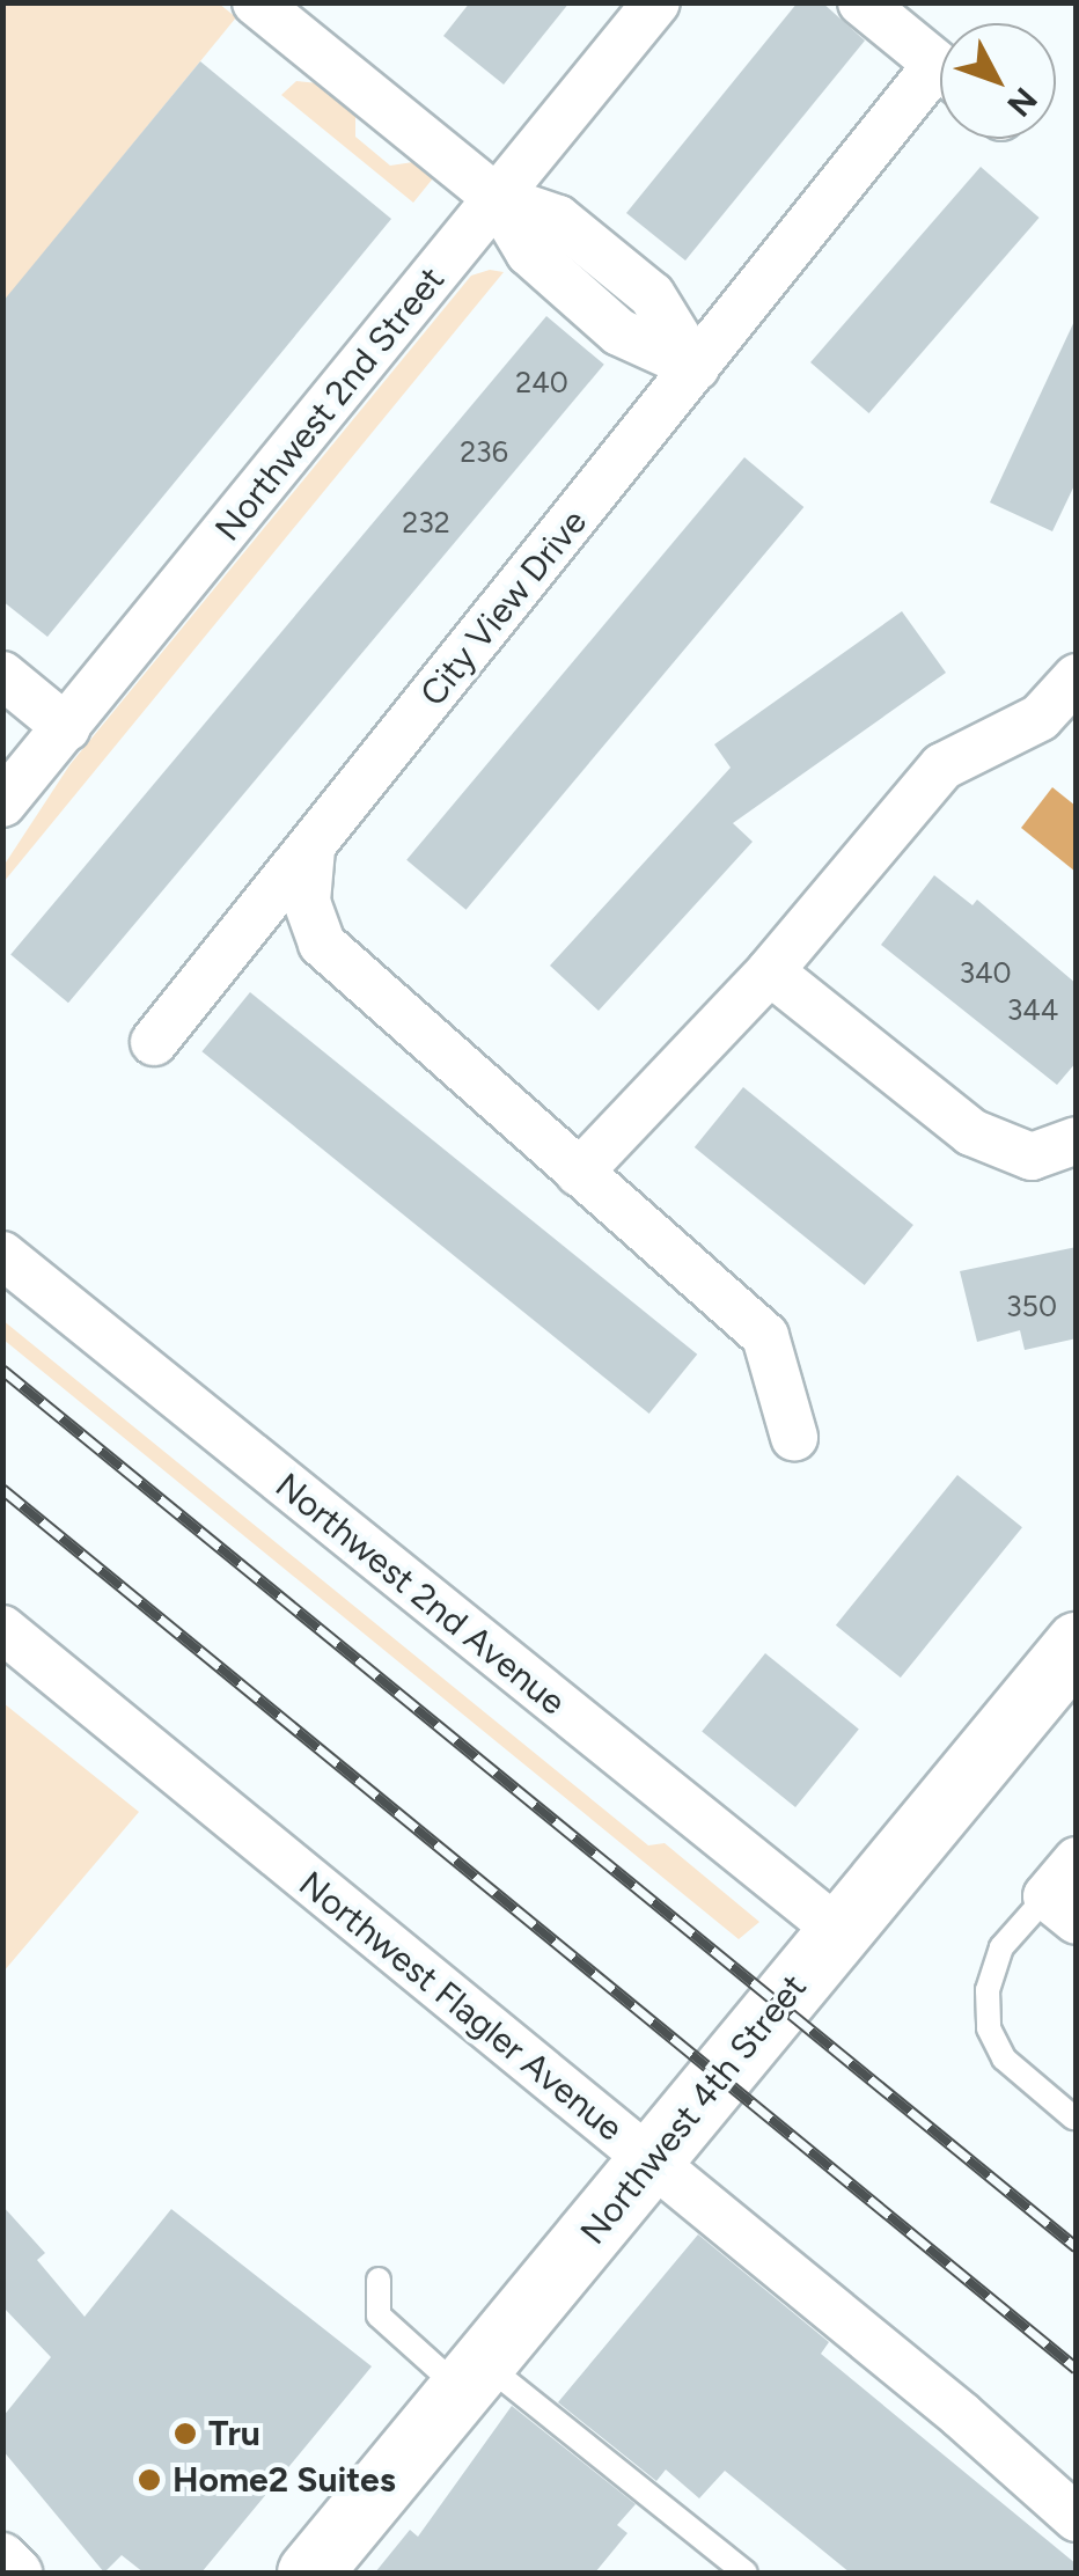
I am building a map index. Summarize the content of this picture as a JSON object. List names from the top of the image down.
{
  "streets": {
    "street": [
      "Northwest 2nd Street",
      "City View Drive",
      "Northwest 2nd Avenue",
      "Northwest Flagler Avenue",
      "Northwest 4th Street"
    ]
  },
  "crossings": [
    ["Northwest 2nd Avenue", "Northwest 4th Street"],
    ["Northwest Flagler Avenue", "Northwest 4th Street"]
  ],
  "places": ["Tru", "Home2 Suites"],
  "house_numbers": [
    "240",
    "236",
    "232",
    "340",
    "344",
    "350"
  ],
  "north": "bottom right"
}
